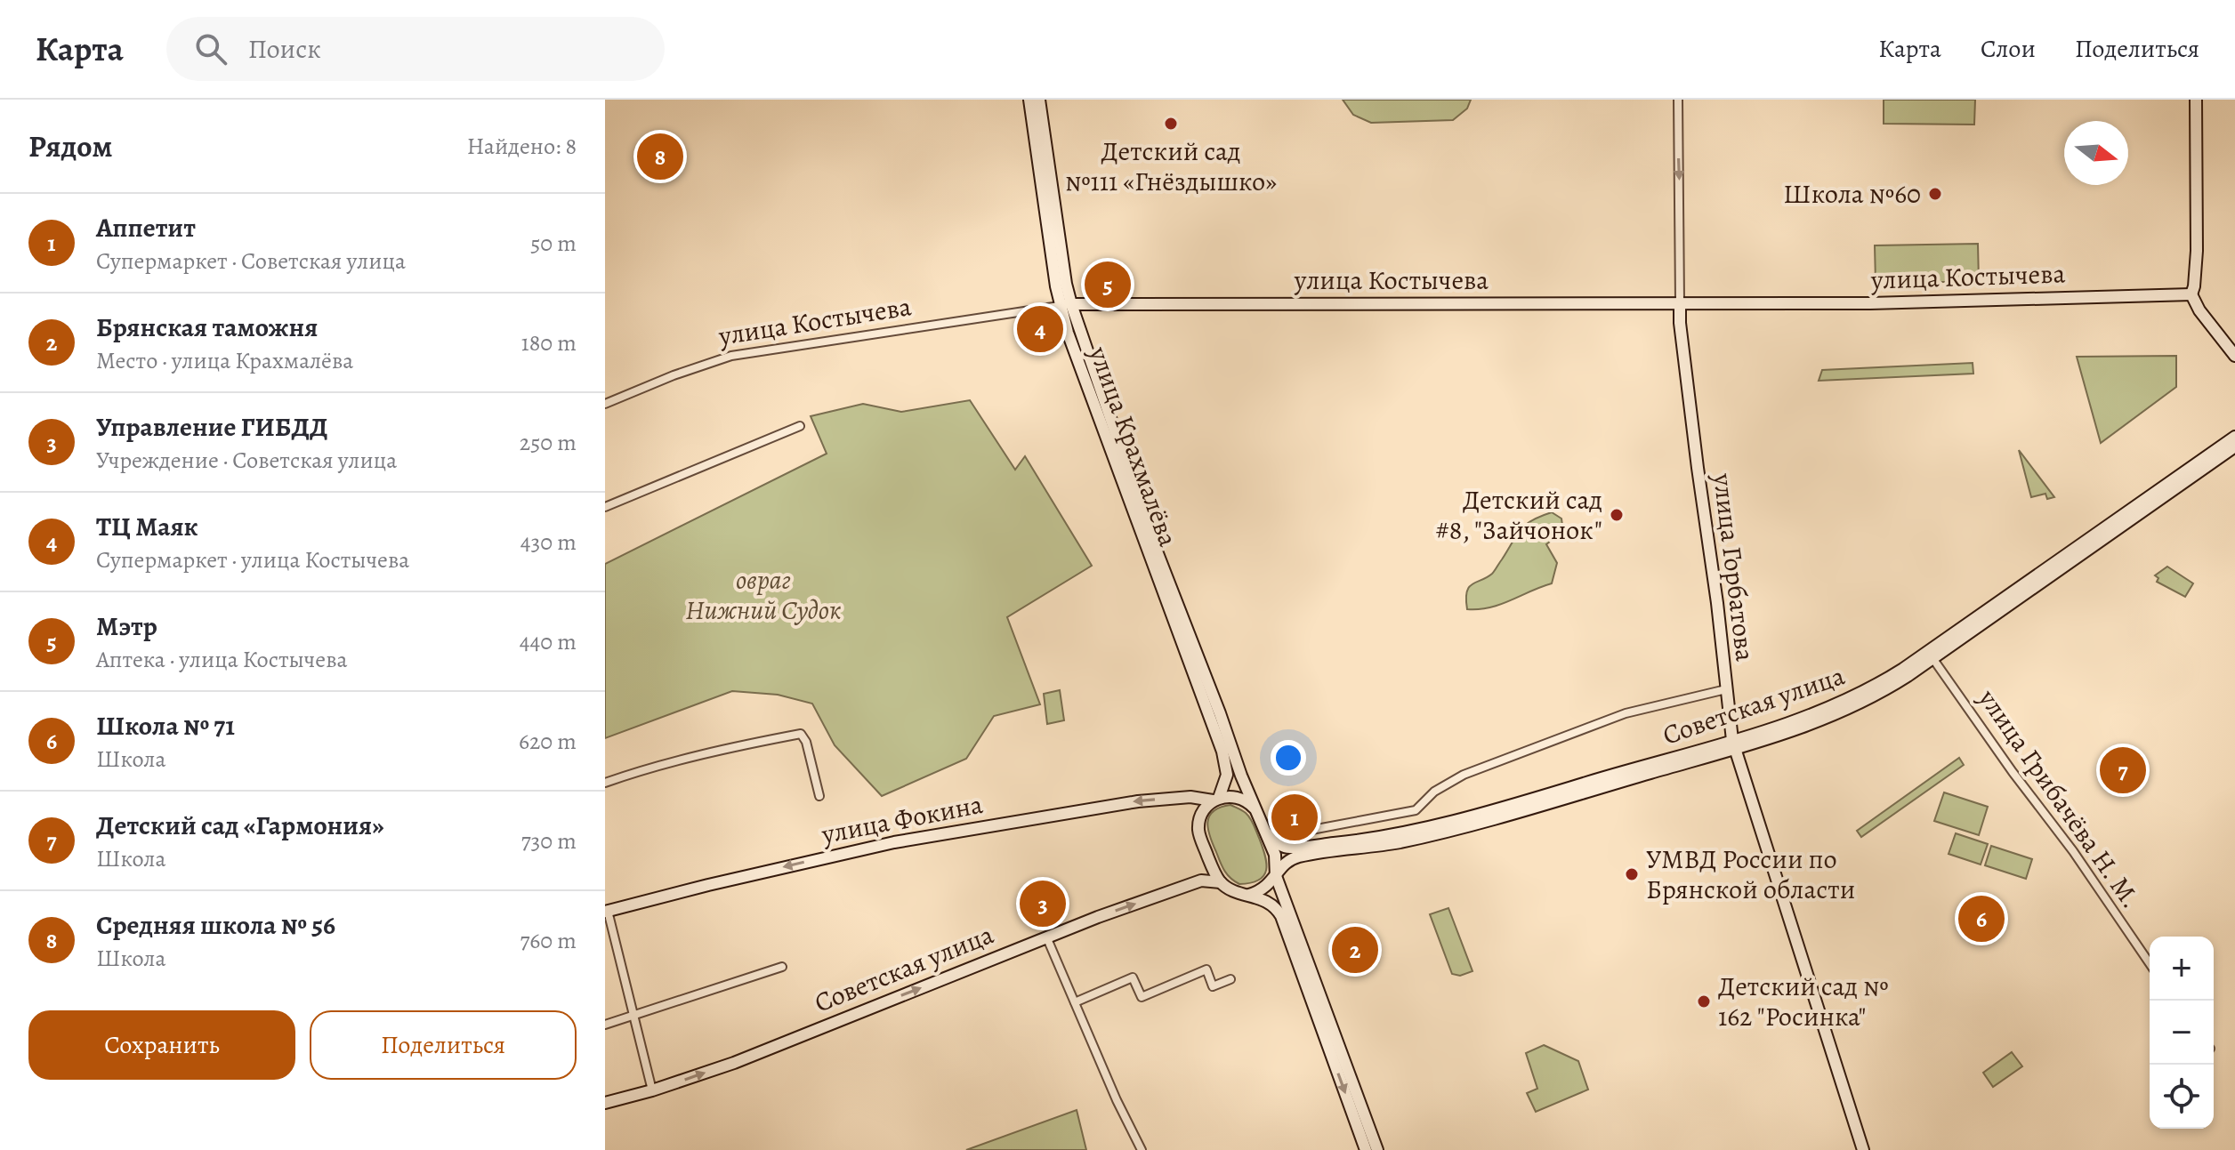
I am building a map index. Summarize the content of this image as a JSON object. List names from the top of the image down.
{
  "streets": {
    "main road": [
      "улица Костычева",
      "улица Крахмалёва",
      "улица Горбатова",
      "Советская улица",
      "улица Фокина"
    ],
    "street": ["улица Грибачёва Н. М."]
  },
  "crossings": [
    ["улица Костычева", "улица Крахмалёва"],
    ["улица Костычева", "улица Горбатова"],
    ["улица Крахмалёва", "Советская улица"],
    ["улица Крахмалёва", "улица Фокина"],
    ["улица Горбатова", "Советская улица"],
    ["Советская улица", "улица Грибачёва Н. М."],
    ["Советская улица", "улица Фокина"]
  ],
  "one_way": ["улица Фокина"],
  "parks": ["овраг Нижний Судок"],
  "places": [
    "Детский сад №111 «Гнёздышко»",
    "Школа №60",
    "Детский сад #8, \"Зайчонок\"",
    "УМВД России по Брянской области",
    "Детский сад № 162 \"Росинка\""
  ],
  "north": "right",
  "page": {
    "header": "Карта",
    "search": "Поиск",
    "nav": ["Карта", "Слои", "Поделиться"],
    "heading": ["Рядом", "Найдено: 8"],
    "pins": [
      "8",
      "5",
      "4",
      "7",
      "1",
      "3",
      "6",
      "2"
    ],
    "list": [
      {
        "mark": "1",
        "name": "Аппетит",
        "note": "Супермаркет · Советская улица",
        "value": "50 m"
      },
      {
        "mark": "2",
        "name": "Брянская таможня",
        "note": "Место · улица Крахмалёва",
        "value": "180 m"
      },
      {
        "mark": "3",
        "name": "Управление ГИБДД",
        "note": "Учреждение · Советская улица",
        "value": "250 m"
      },
      {
        "mark": "4",
        "name": "ТЦ Маяк",
        "note": "Супермаркет · улица Костычева",
        "value": "430 m"
      },
      {
        "mark": "5",
        "name": "Мэтр",
        "note": "Аптека · улица Костычева",
        "value": "440 m"
      },
      {
        "mark": "6",
        "name": "Школа № 71",
        "note": "Школа",
        "value": "620 m"
      },
      {
        "mark": "7",
        "name": "Детский сад «Гармония»",
        "note": "Школа",
        "value": "730 m"
      },
      {
        "mark": "8",
        "name": "Средняя школа № 56",
        "note": "Школа",
        "value": "760 m"
      }
    ],
    "map_buttons": ["+", "−"],
    "buttons": ["Сохранить", "Поделиться"]
  }
}
